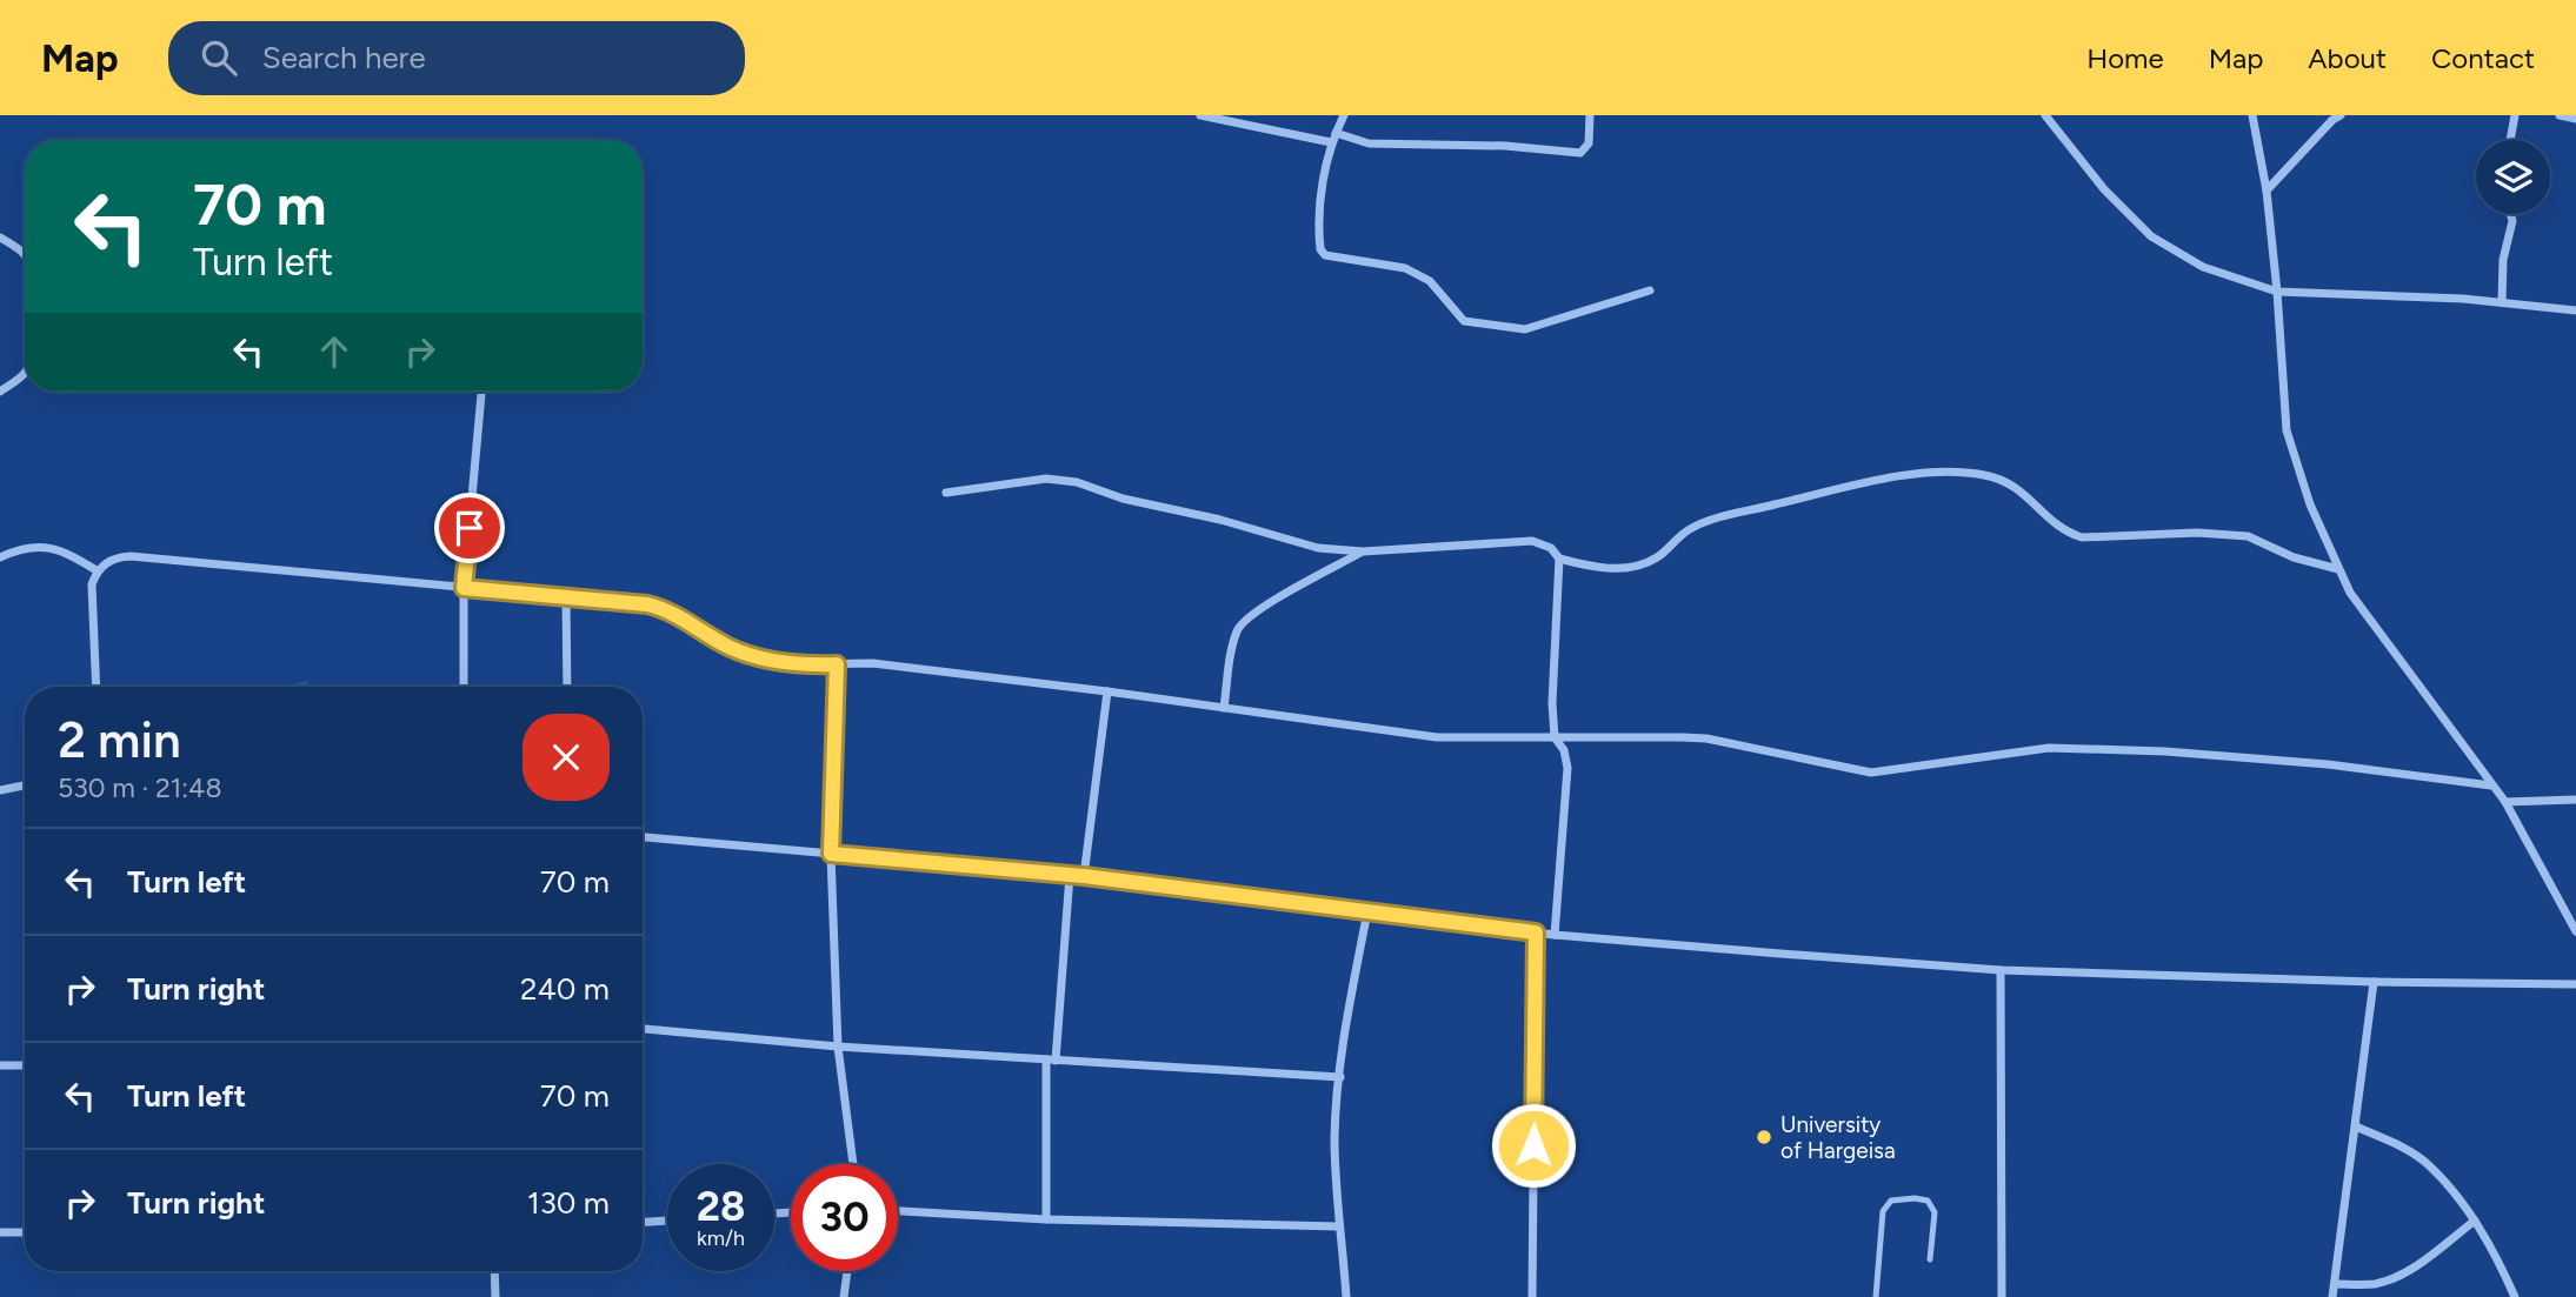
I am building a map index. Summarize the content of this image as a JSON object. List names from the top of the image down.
{
  "places": ["University of Hargeisa"],
  "page": {
    "header": "Map",
    "search": "Search here",
    "nav": [
      "Home",
      "Map",
      "About",
      "Contact"
    ],
    "turn": ["70 m", "Turn left"],
    "heading": ["2 min", "530 m · 21:48"],
    "list": [
      {
        "name": "Turn left",
        "value": "70 m"
      },
      {
        "name": "Turn right",
        "value": "240 m"
      },
      {
        "name": "Turn left",
        "value": "70 m"
      },
      {
        "name": "Turn right",
        "value": "130 m"
      }
    ],
    "speed": "28 km/h",
    "limit": "30"
  }
}
